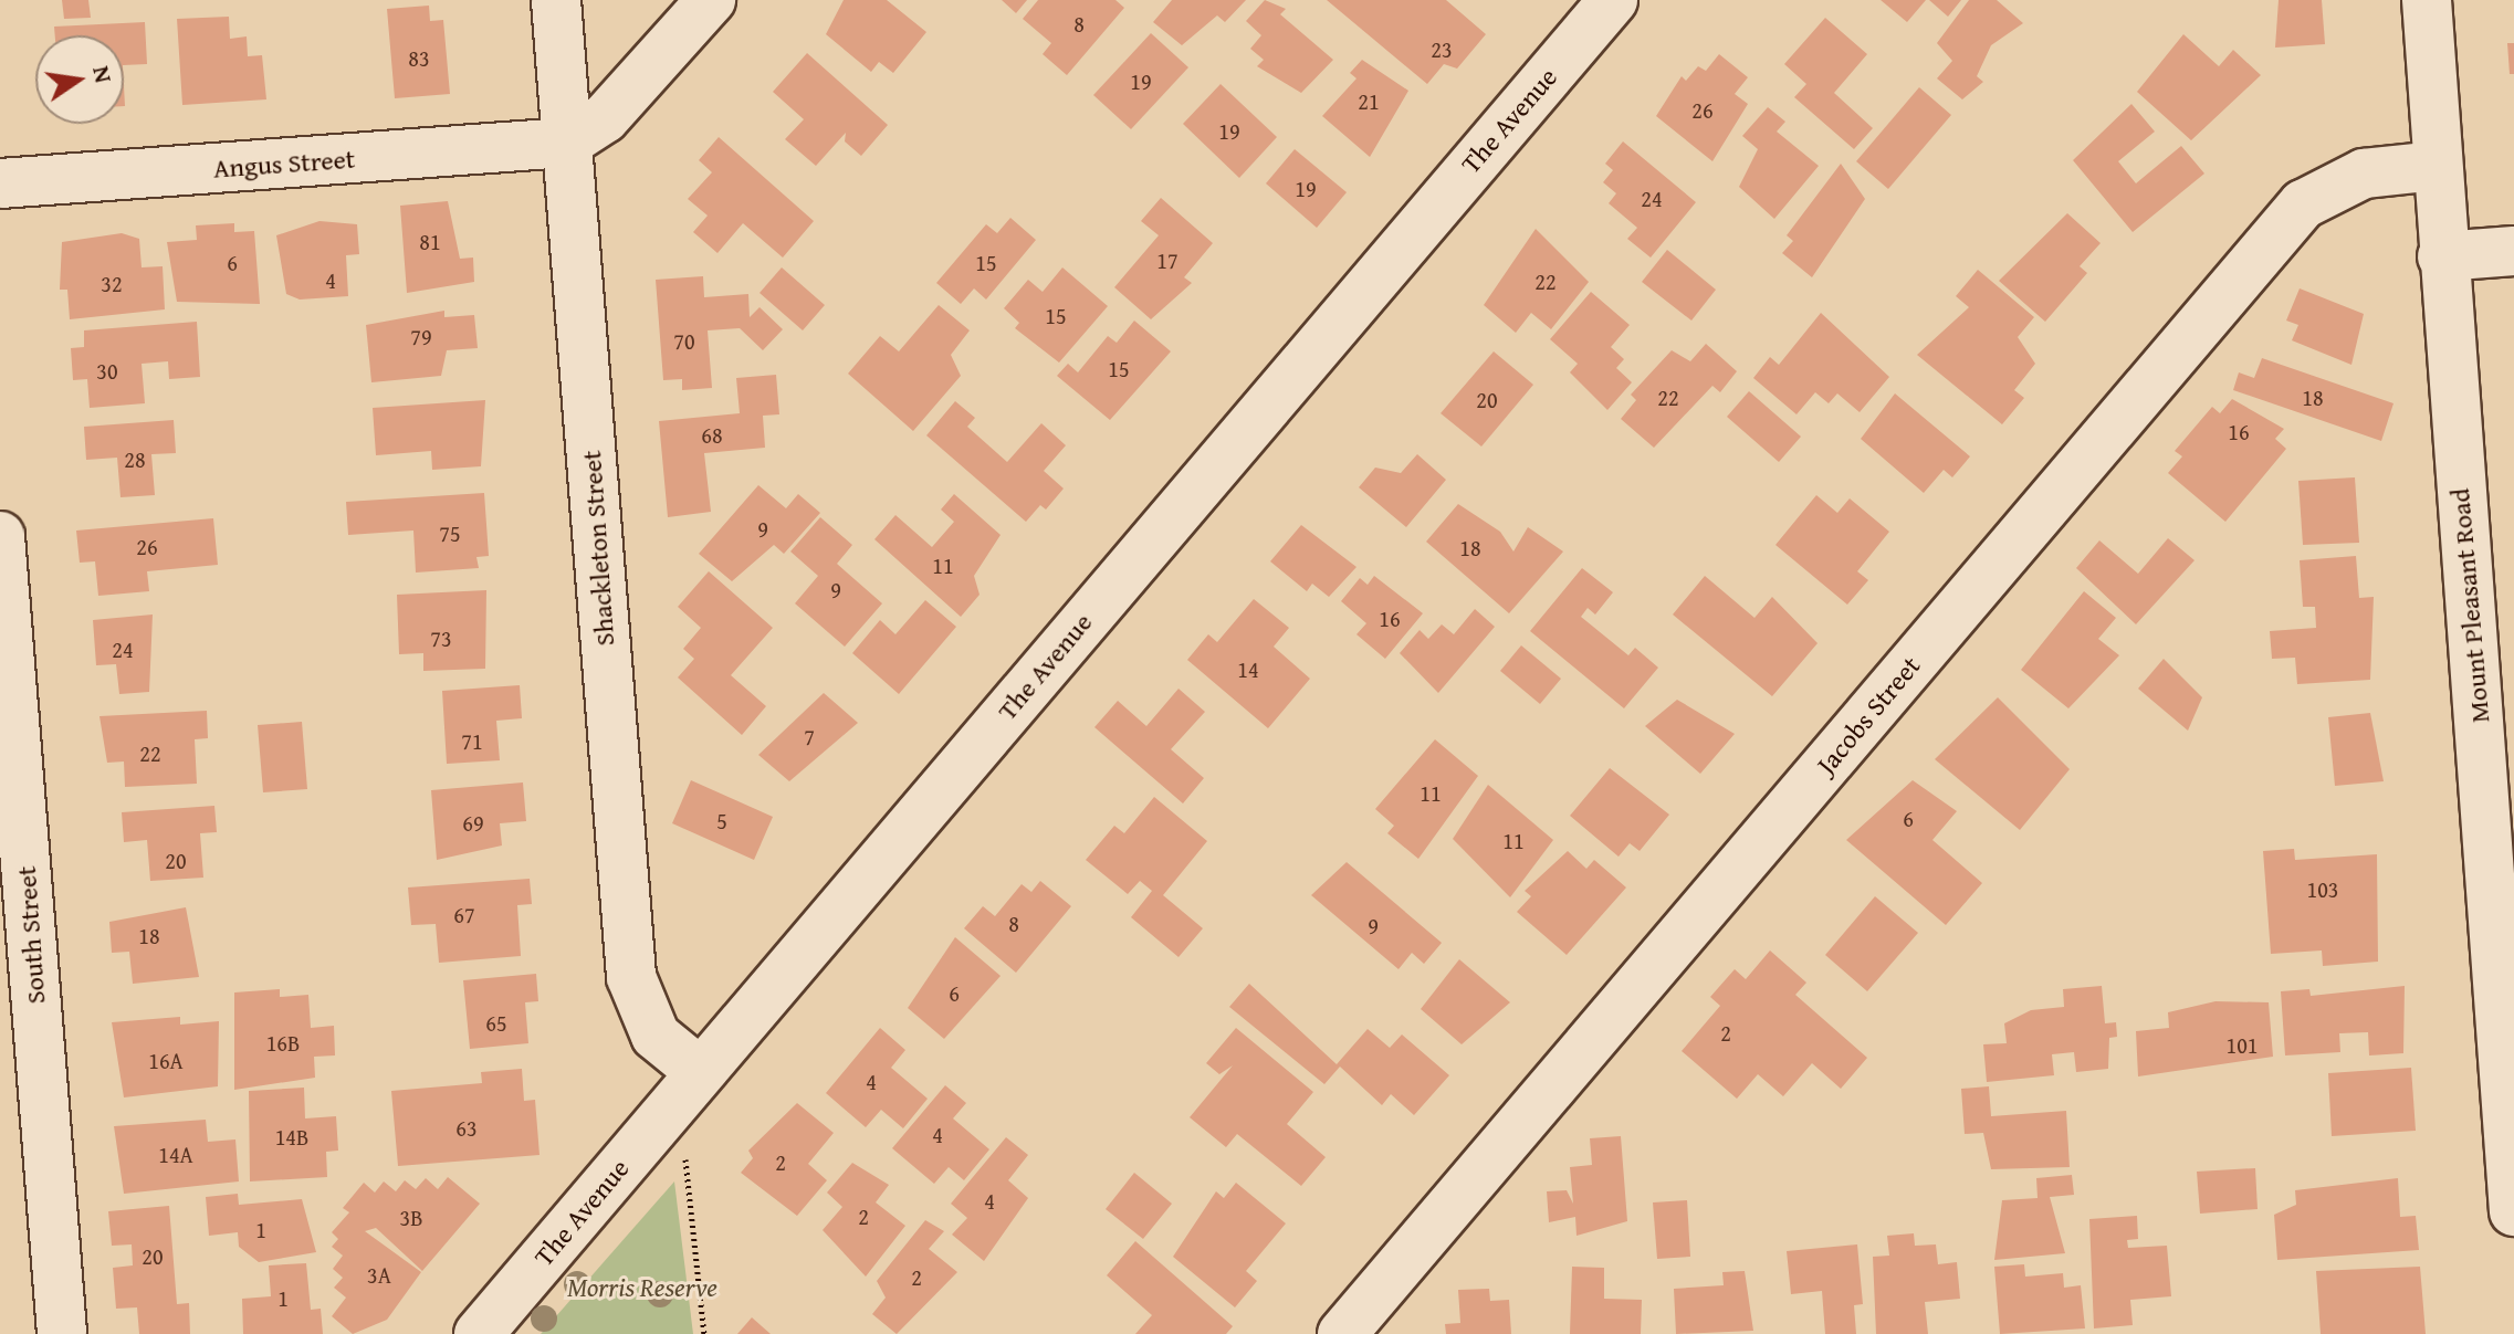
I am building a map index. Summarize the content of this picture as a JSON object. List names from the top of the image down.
{
  "streets": {
    "street": [
      "The Avenue",
      "Angus Street",
      "Shackleton Street",
      "Mount Pleasant Road",
      "Jacobs Street",
      "South Street"
    ]
  },
  "crossings": [
    ["The Avenue", "Shackleton Street"],
    ["Angus Street", "Shackleton Street"],
    ["Mount Pleasant Road", "Jacobs Street"]
  ],
  "parks": ["Morris Reserve"],
  "house_numbers": [
    "8",
    "23",
    "83",
    "19",
    "21",
    "26",
    "19",
    "19",
    "24",
    "81",
    "17",
    "6",
    "15",
    "4",
    "22",
    "32",
    "15",
    "79",
    "70",
    "15",
    "30",
    "22",
    "18",
    "20",
    "16",
    "68",
    "28",
    "9",
    "75",
    "26",
    "18",
    "11",
    "9",
    "16",
    "73",
    "24",
    "14",
    "7",
    "71",
    "22",
    "11",
    "6",
    "5",
    "69",
    "11",
    "20",
    "103",
    "67",
    "8",
    "9",
    "18",
    "6",
    "65",
    "2",
    "16B",
    "101",
    "16A",
    "4",
    "63",
    "4",
    "14B",
    "14A",
    "2",
    "4",
    "2",
    "3B",
    "1",
    "20",
    "3A",
    "2",
    "1"
  ],
  "north": "right"
}
